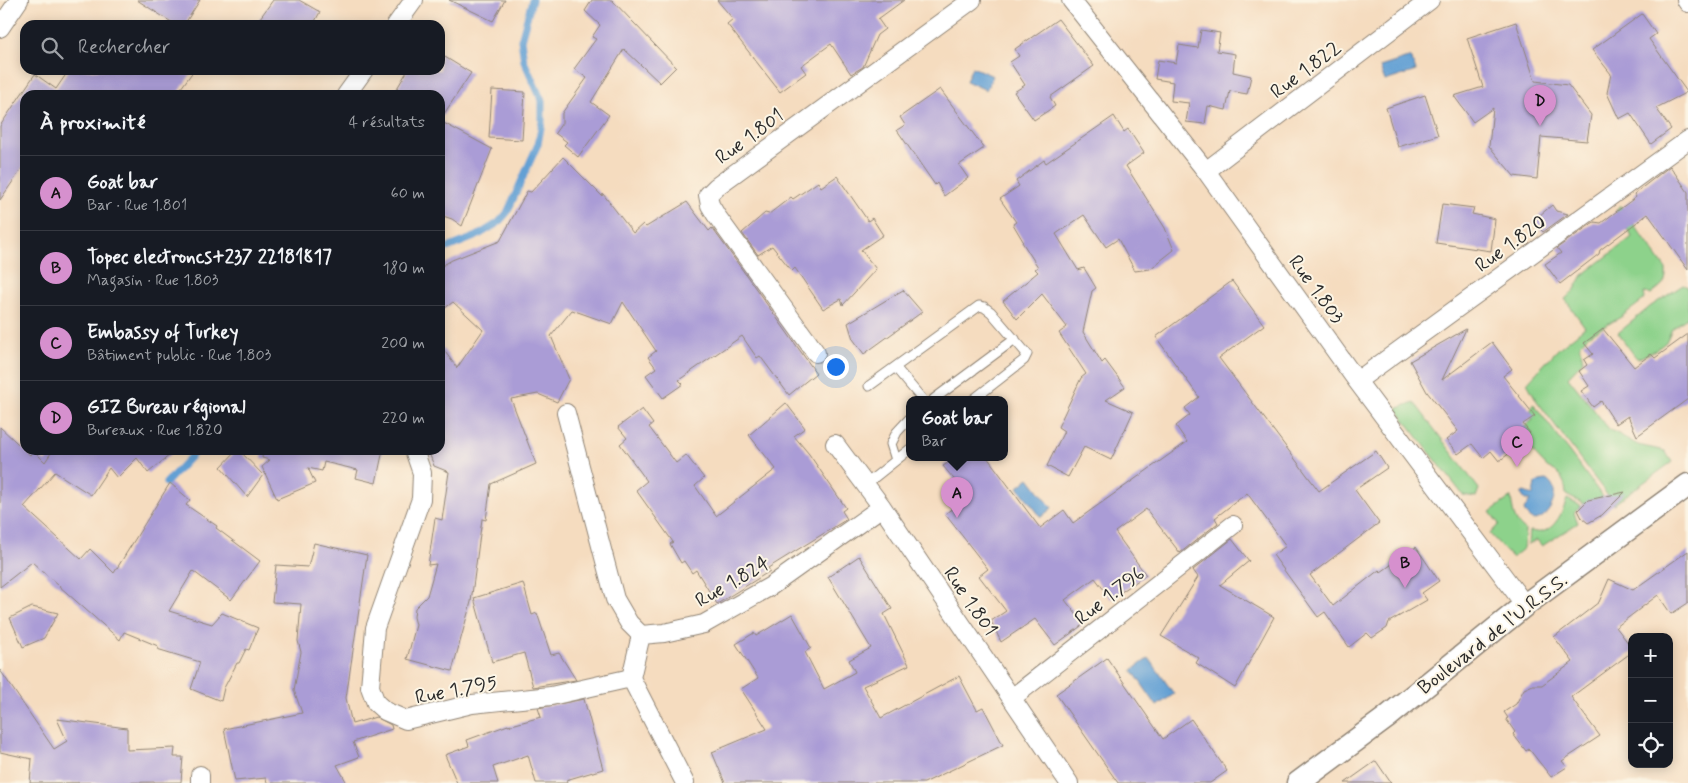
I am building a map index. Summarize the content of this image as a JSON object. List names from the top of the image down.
{
  "streets": {
    "street": [
      "Rue 1.822",
      "Rue 1.801",
      "Rue 1.820",
      "Rue 1.803",
      "Rue 1.824",
      "Rue 1.796",
      "Boulevard de l'U.R.S.S.",
      "Rue 1.795"
    ]
  },
  "crossings": [
    ["Rue 1.822", "Rue 1.803"],
    ["Rue 1.801", "Rue 1.824"],
    ["Rue 1.801", "Rue 1.796"],
    ["Rue 1.820", "Rue 1.803"],
    ["Rue 1.803", "Boulevard de l'U.R.S.S."]
  ],
  "page": {
    "search": "Rechercher",
    "pins": [
      "D",
      "C",
      "A",
      "B"
    ],
    "heading": ["À proximité", "4 résultats"],
    "list": [
      {
        "mark": "A",
        "name": "Goat bar",
        "note": "Bar · Rue 1.801",
        "value": "60 m"
      },
      {
        "mark": "B",
        "name": "Topec electroncs+237 22181817",
        "note": "Magasin · Rue 1.803",
        "value": "180 m"
      },
      {
        "mark": "C",
        "name": "Embassy of Turkey",
        "note": "Bâtiment public · Rue 1.803",
        "value": "200 m"
      },
      {
        "mark": "D",
        "name": "GIZ Bureau régional",
        "note": "Bureaux · Rue 1.820",
        "value": "220 m"
      }
    ],
    "popup": ["Goat bar", "Bar"],
    "map_buttons": ["+", "−"]
  }
}
